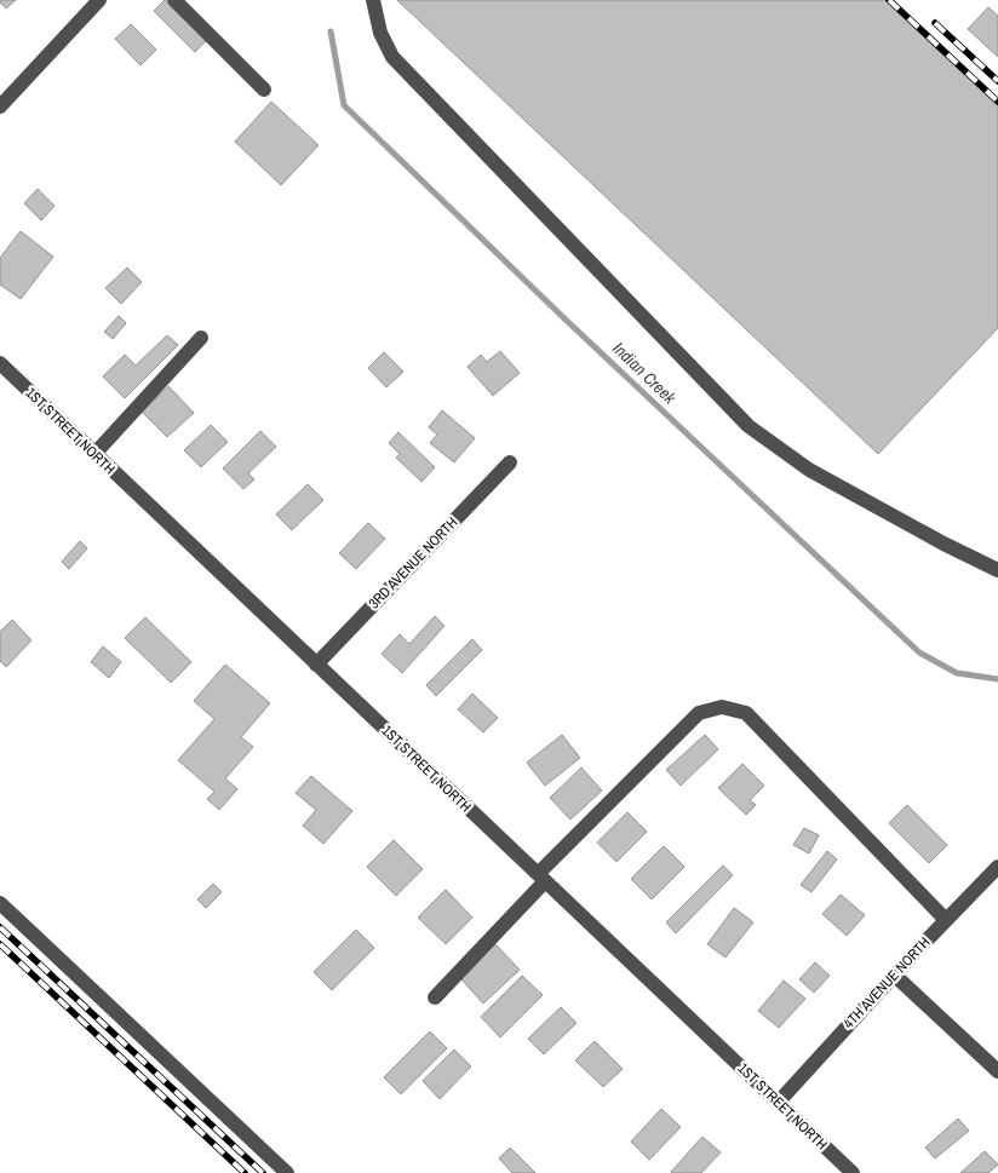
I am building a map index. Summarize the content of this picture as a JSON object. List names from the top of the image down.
{
  "streets": {
    "street": ["1ST STREET NORTH", "3RD AVENUE NORTH", "4TH AVENUE NORTH"]
  },
  "crossings": [
    ["1ST STREET NORTH", "3RD AVENUE NORTH"],
    ["1ST STREET NORTH", "4TH AVENUE NORTH"]
  ],
  "water": ["Indian Creek"]
}
